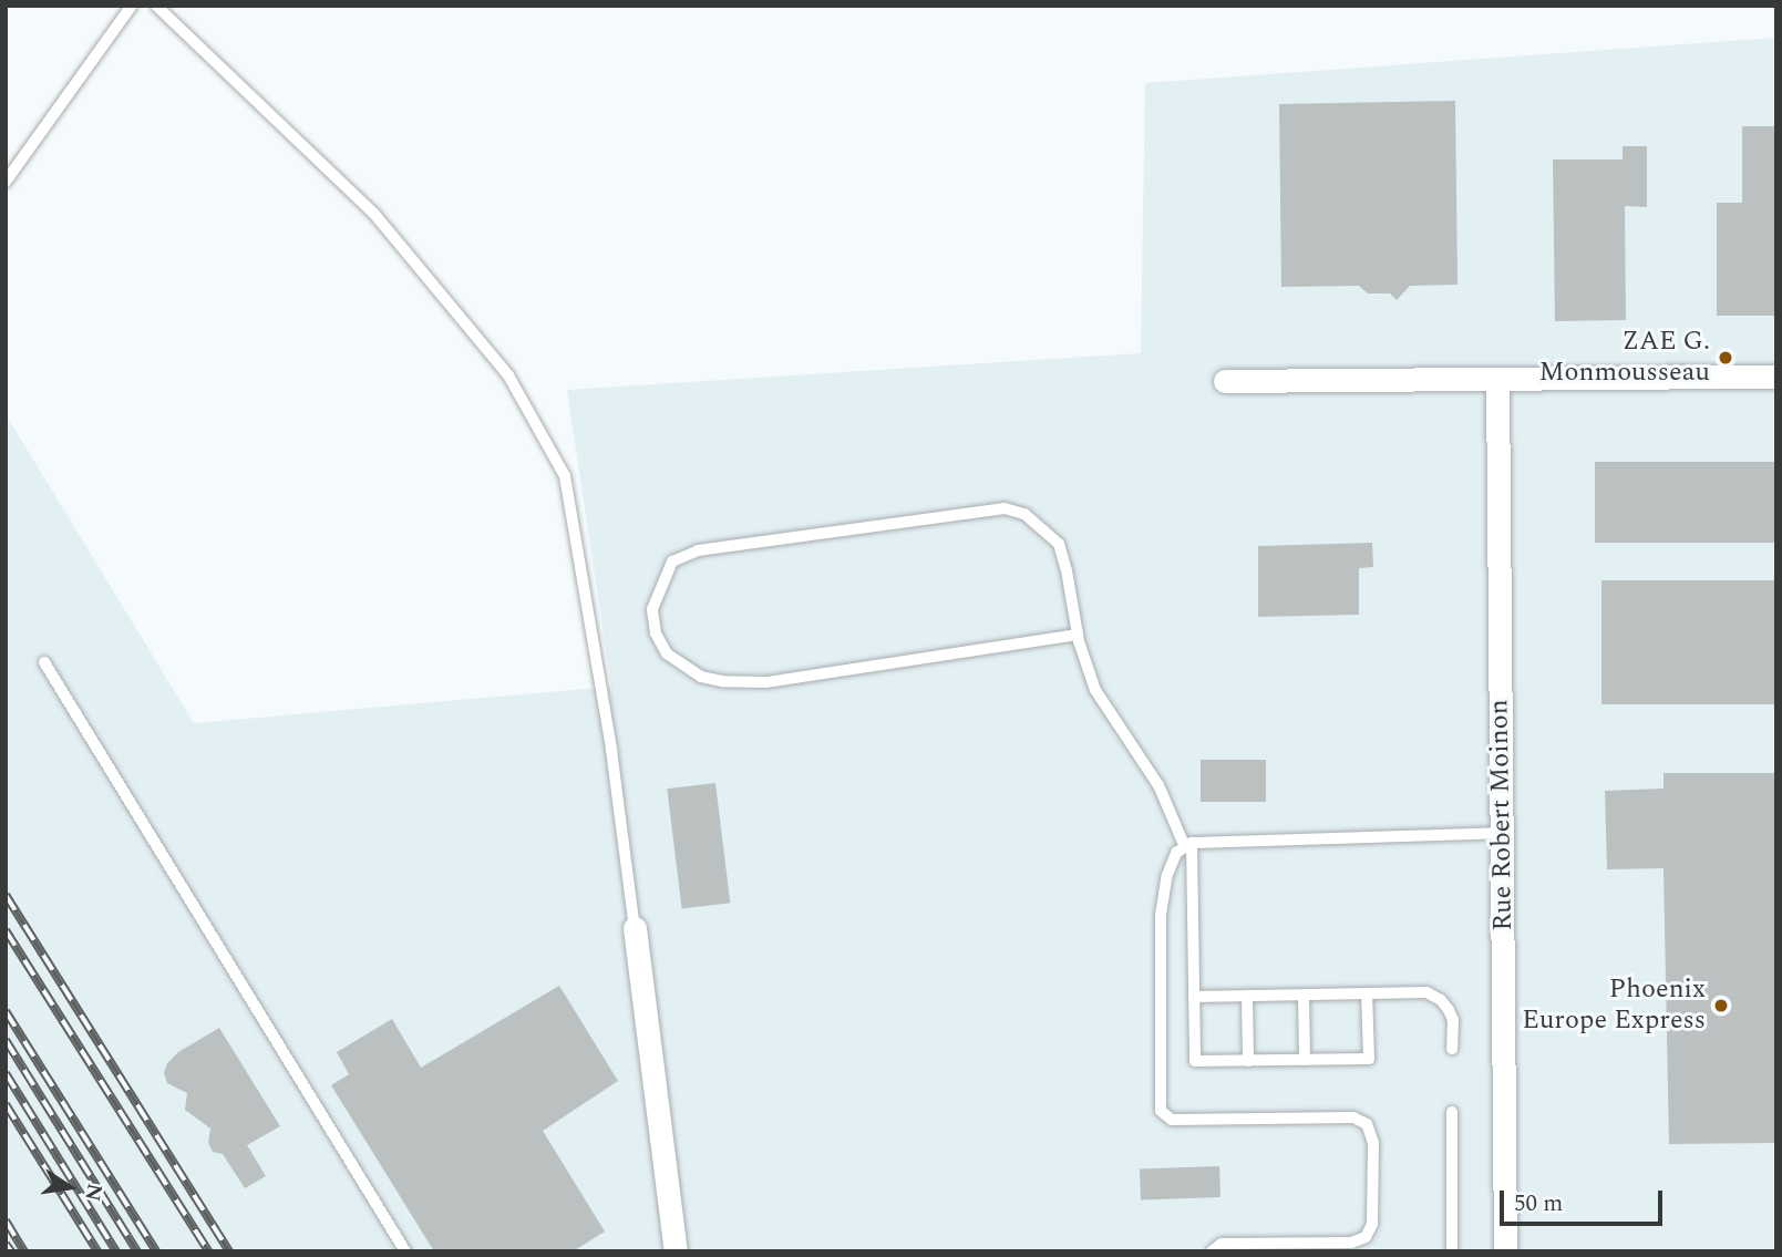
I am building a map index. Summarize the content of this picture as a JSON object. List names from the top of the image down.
{
  "streets": {
    "street": ["Rue Robert Moinon"]
  },
  "places": ["ZAE G. Monmousseau", "Phoenix Europe Express"],
  "scale_bar": "50 m",
  "north": "right"
}
